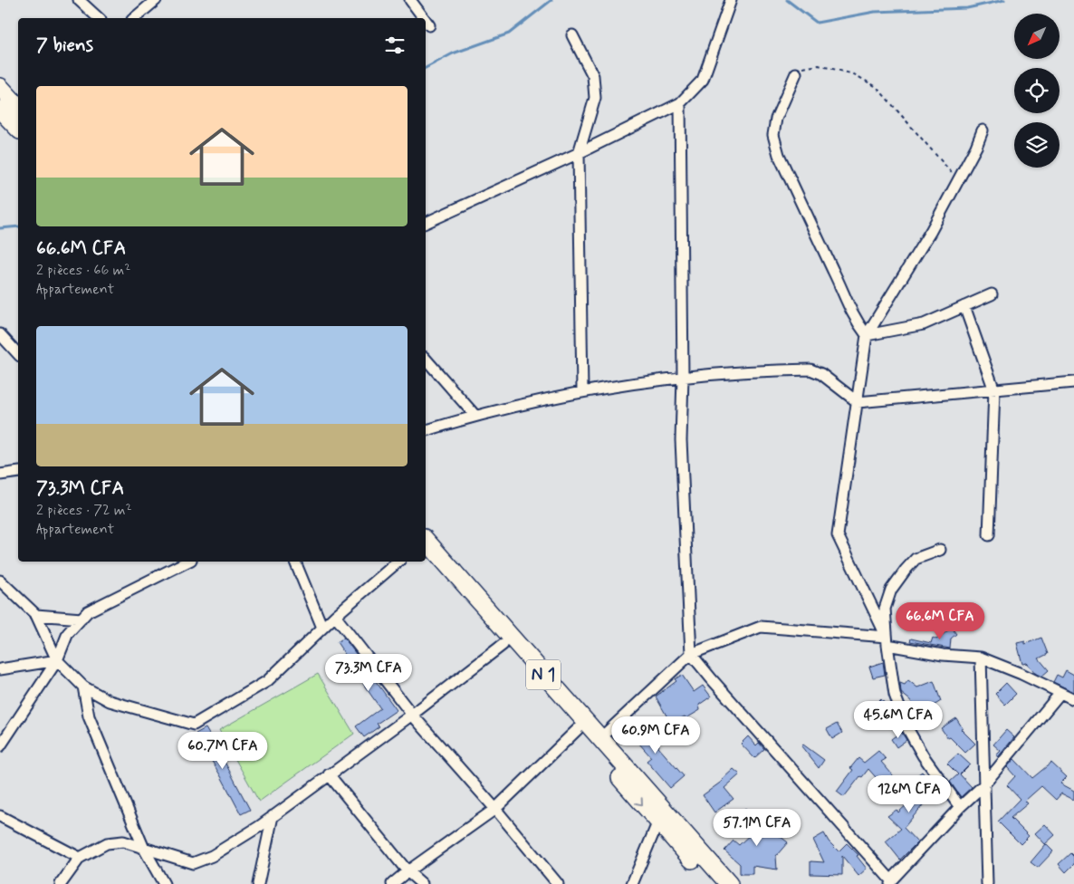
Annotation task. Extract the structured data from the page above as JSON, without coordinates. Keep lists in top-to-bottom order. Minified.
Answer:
{"streets":{"highway":["N 1"]},"north":"bottom left","page":{"heading":"7 biens","list":[{"name":"66.6M CFA","note":"2 pièces · 66 m² · Appartement"},{"name":"73.3M CFA","note":"2 pièces · 72 m² · Appartement"}],"price":["66.6M CFA","73.3M CFA","45.6M CFA","60.9M CFA","60.7M CFA","126M CFA","57.1M CFA"]}}
